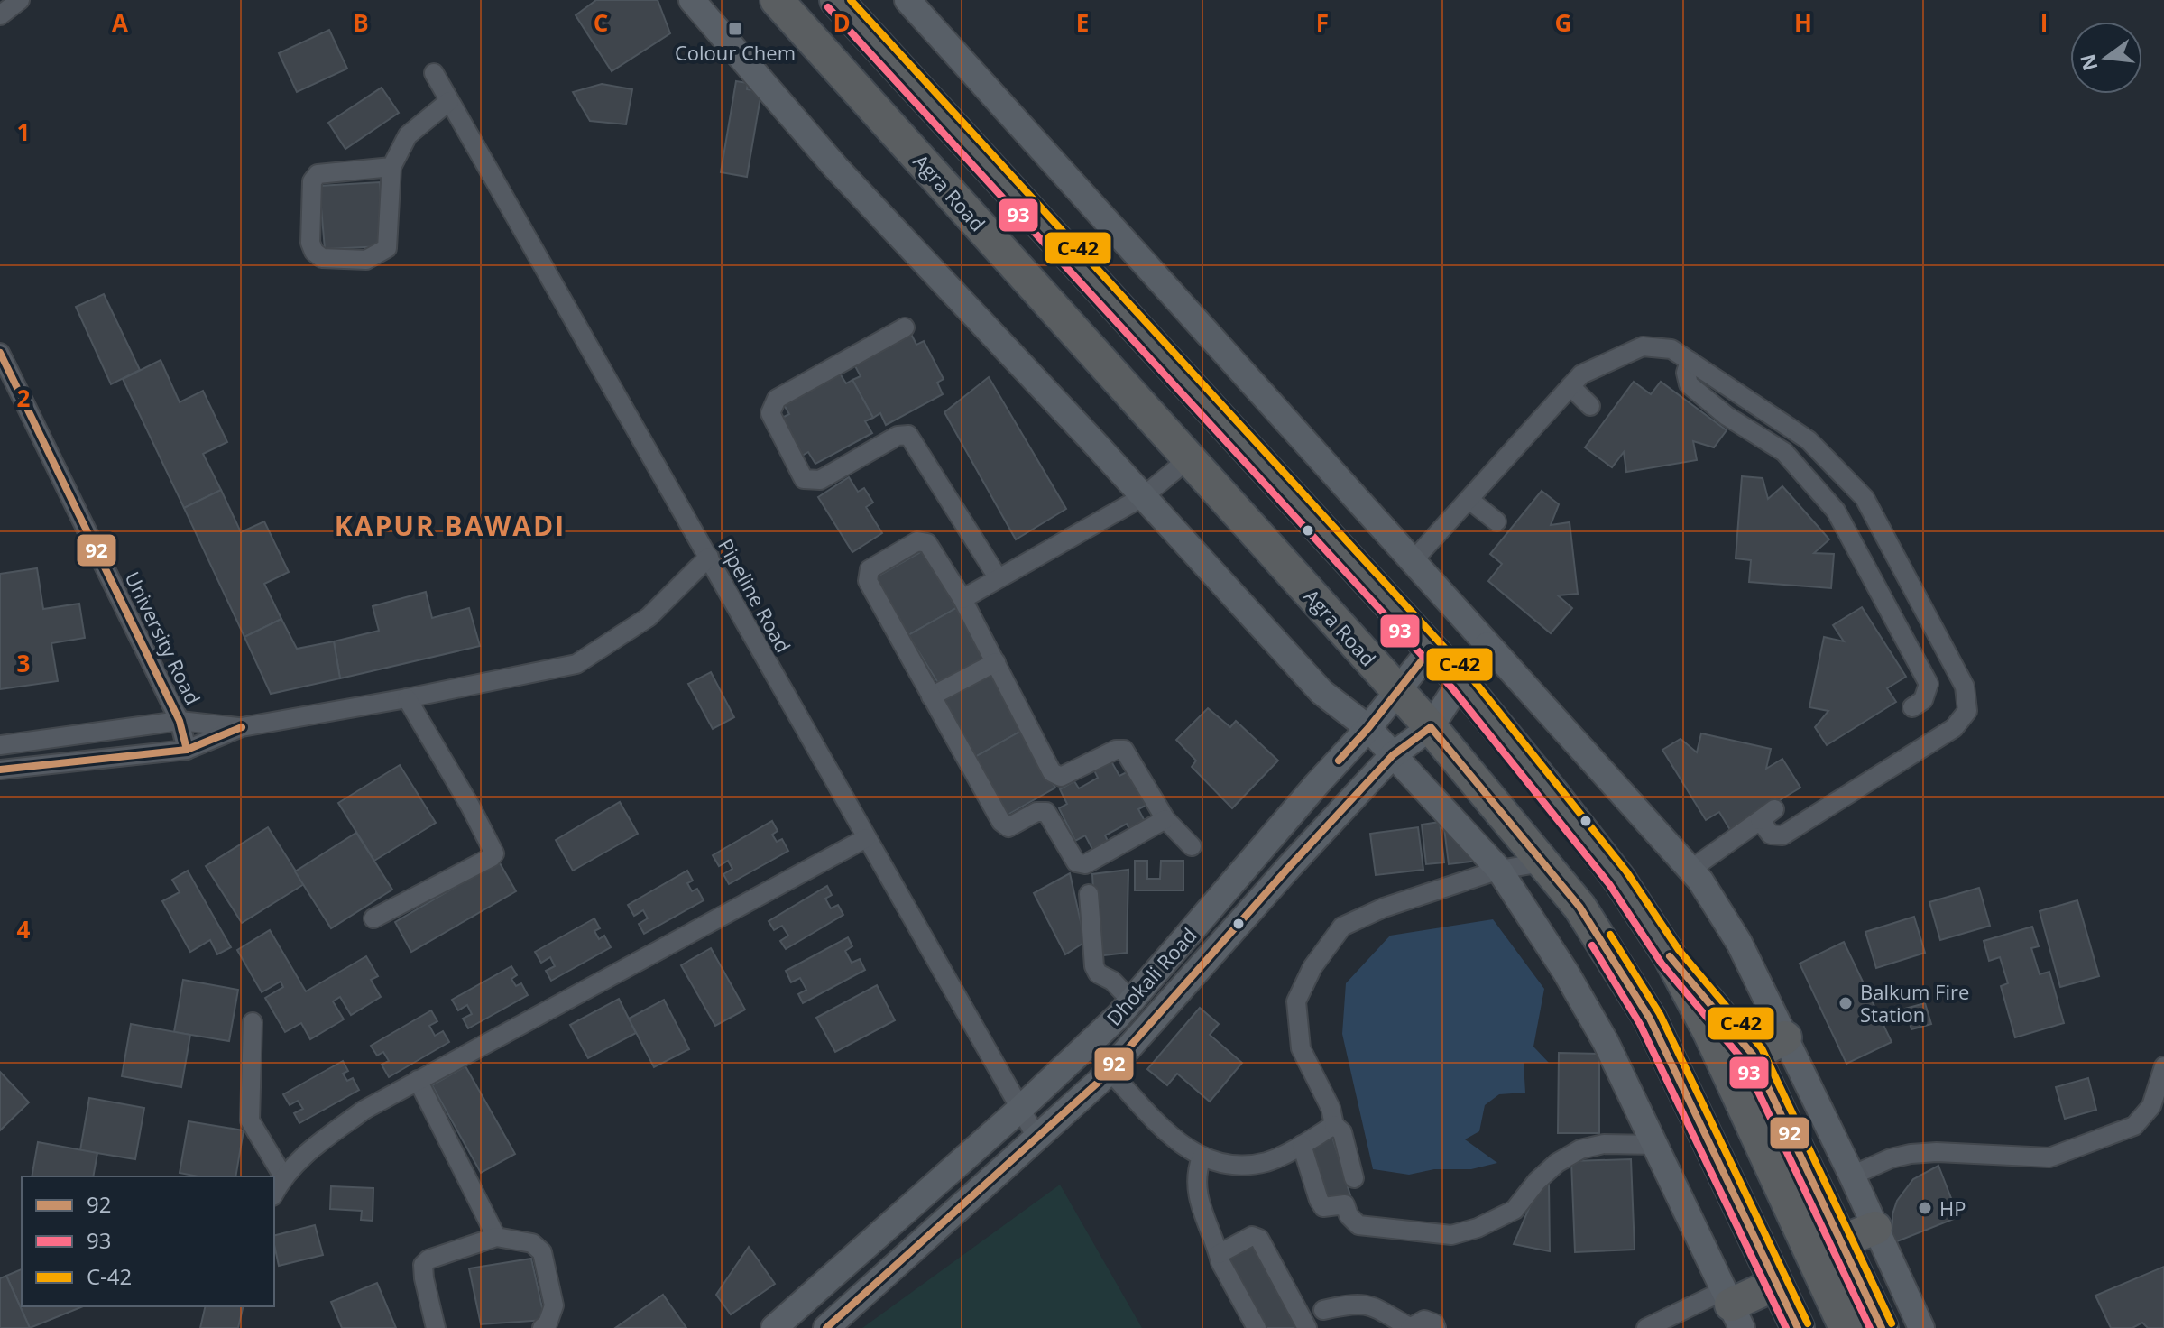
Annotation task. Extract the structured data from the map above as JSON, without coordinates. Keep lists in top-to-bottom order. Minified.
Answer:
{"streets":{"highway":["Agra Road"],"street":["Pipeline Road","University Road","Dhokali Road"]},"crossings":[["Agra Road","Dhokali Road"],["Pipeline Road","Dhokali Road"]],"districts":["KAPUR BAWADI"],"places":{"transit":["Colour Chem"],"other":["Balkum Fire Station","HP"]},"lines":["transit line C-42","transit line 93","transit line 92"],"legend":["92","93","C-42"],"north":"left","grid":{"columns":["A","B","C","D","E","F","G","H","I"],"rows":["1","2","3","4"]}}
